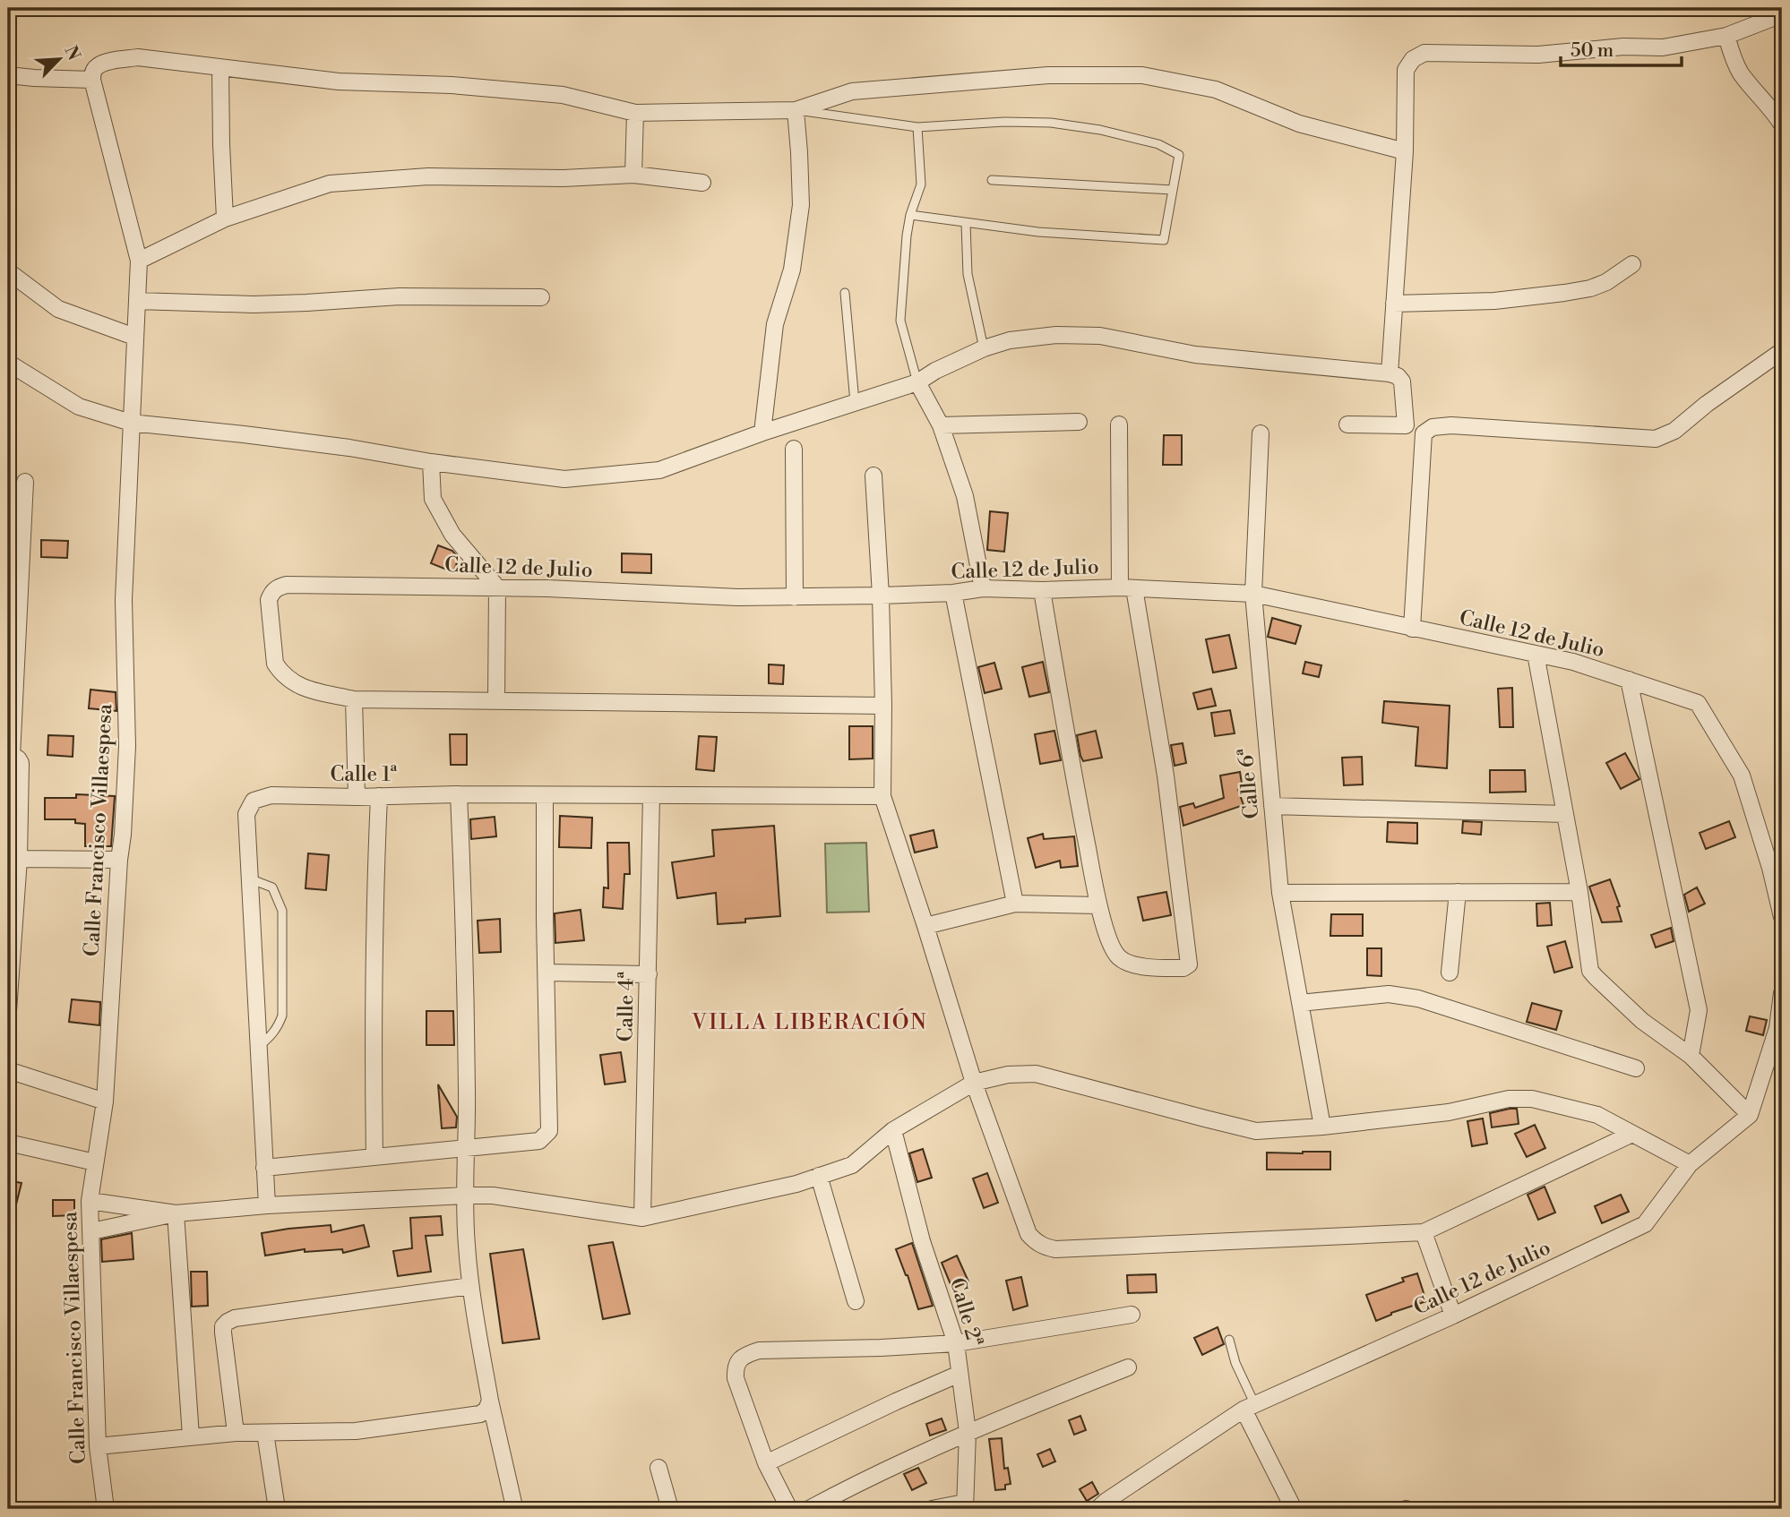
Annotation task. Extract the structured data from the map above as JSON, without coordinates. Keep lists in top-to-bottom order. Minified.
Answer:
{"streets":{"street":["Calle 12 de Julio","Calle 1ª","Calle 6ª","Calle Francisco Villaespesa","Calle 4ª","Calle 2ª"]},"crossings":[["Calle 12 de Julio","Calle 6ª"],["Calle 1ª","Calle 4ª"]],"districts":["VILLA LIBERACIÓN"],"scale_bar":"50 m","north":"top right"}
